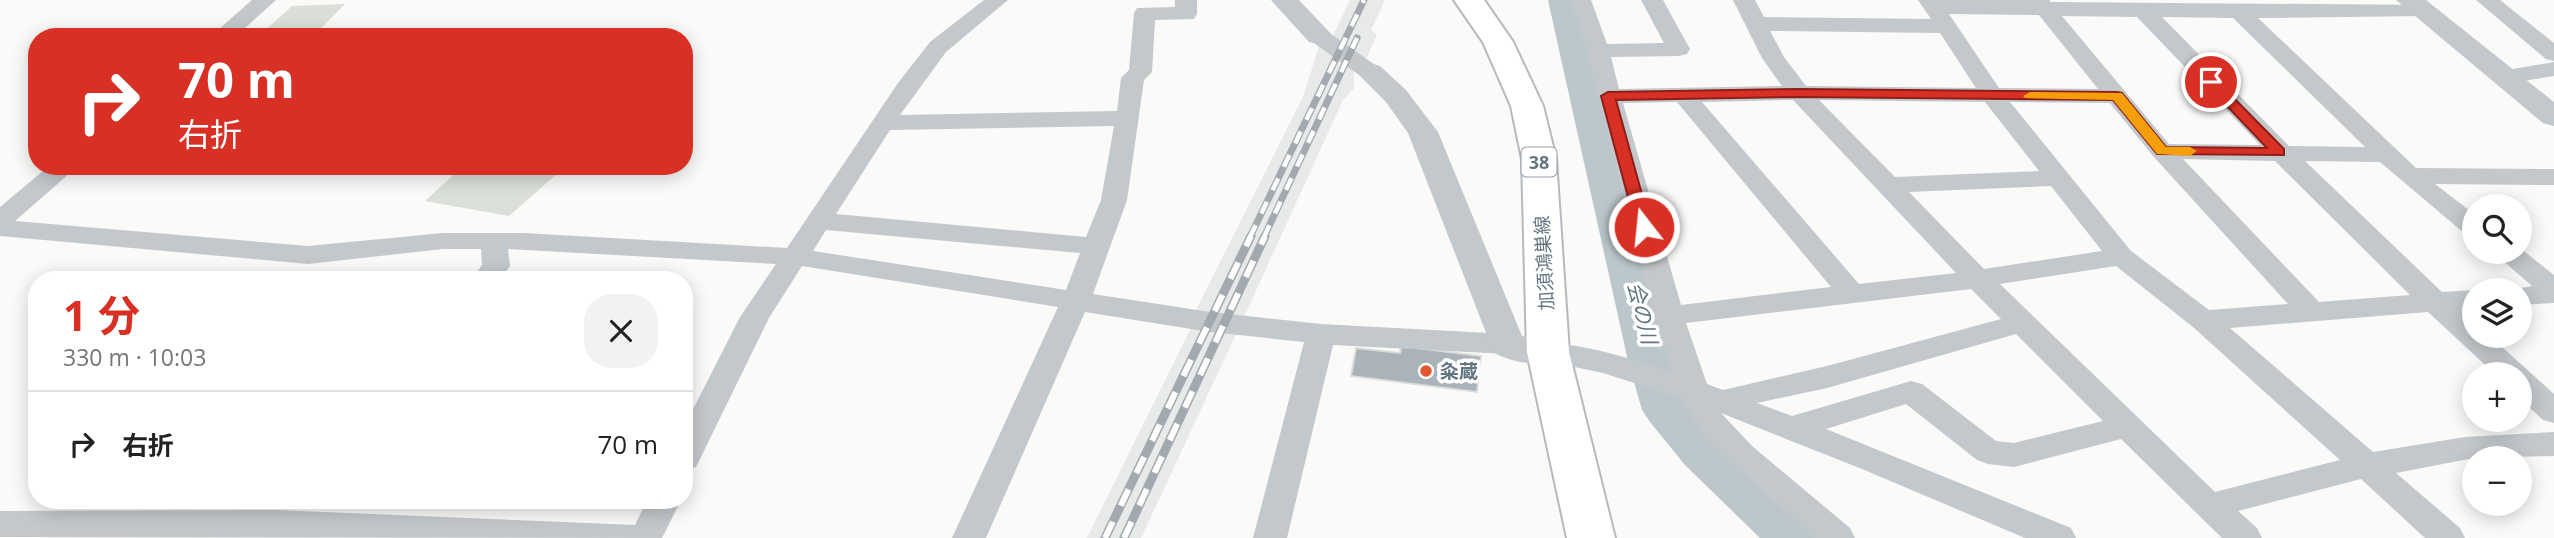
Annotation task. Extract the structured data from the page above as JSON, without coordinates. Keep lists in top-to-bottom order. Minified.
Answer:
{"streets":{"main road":["38","加須鴻巣線"]},"water":["会の川"],"places":["粂蔵"],"page":{"turn":["70 m","右折"],"map_buttons":["+","−"],"heading":["1 分","330 m · 10:03"],"list":[{"name":"右折","value":"70 m"}]}}
